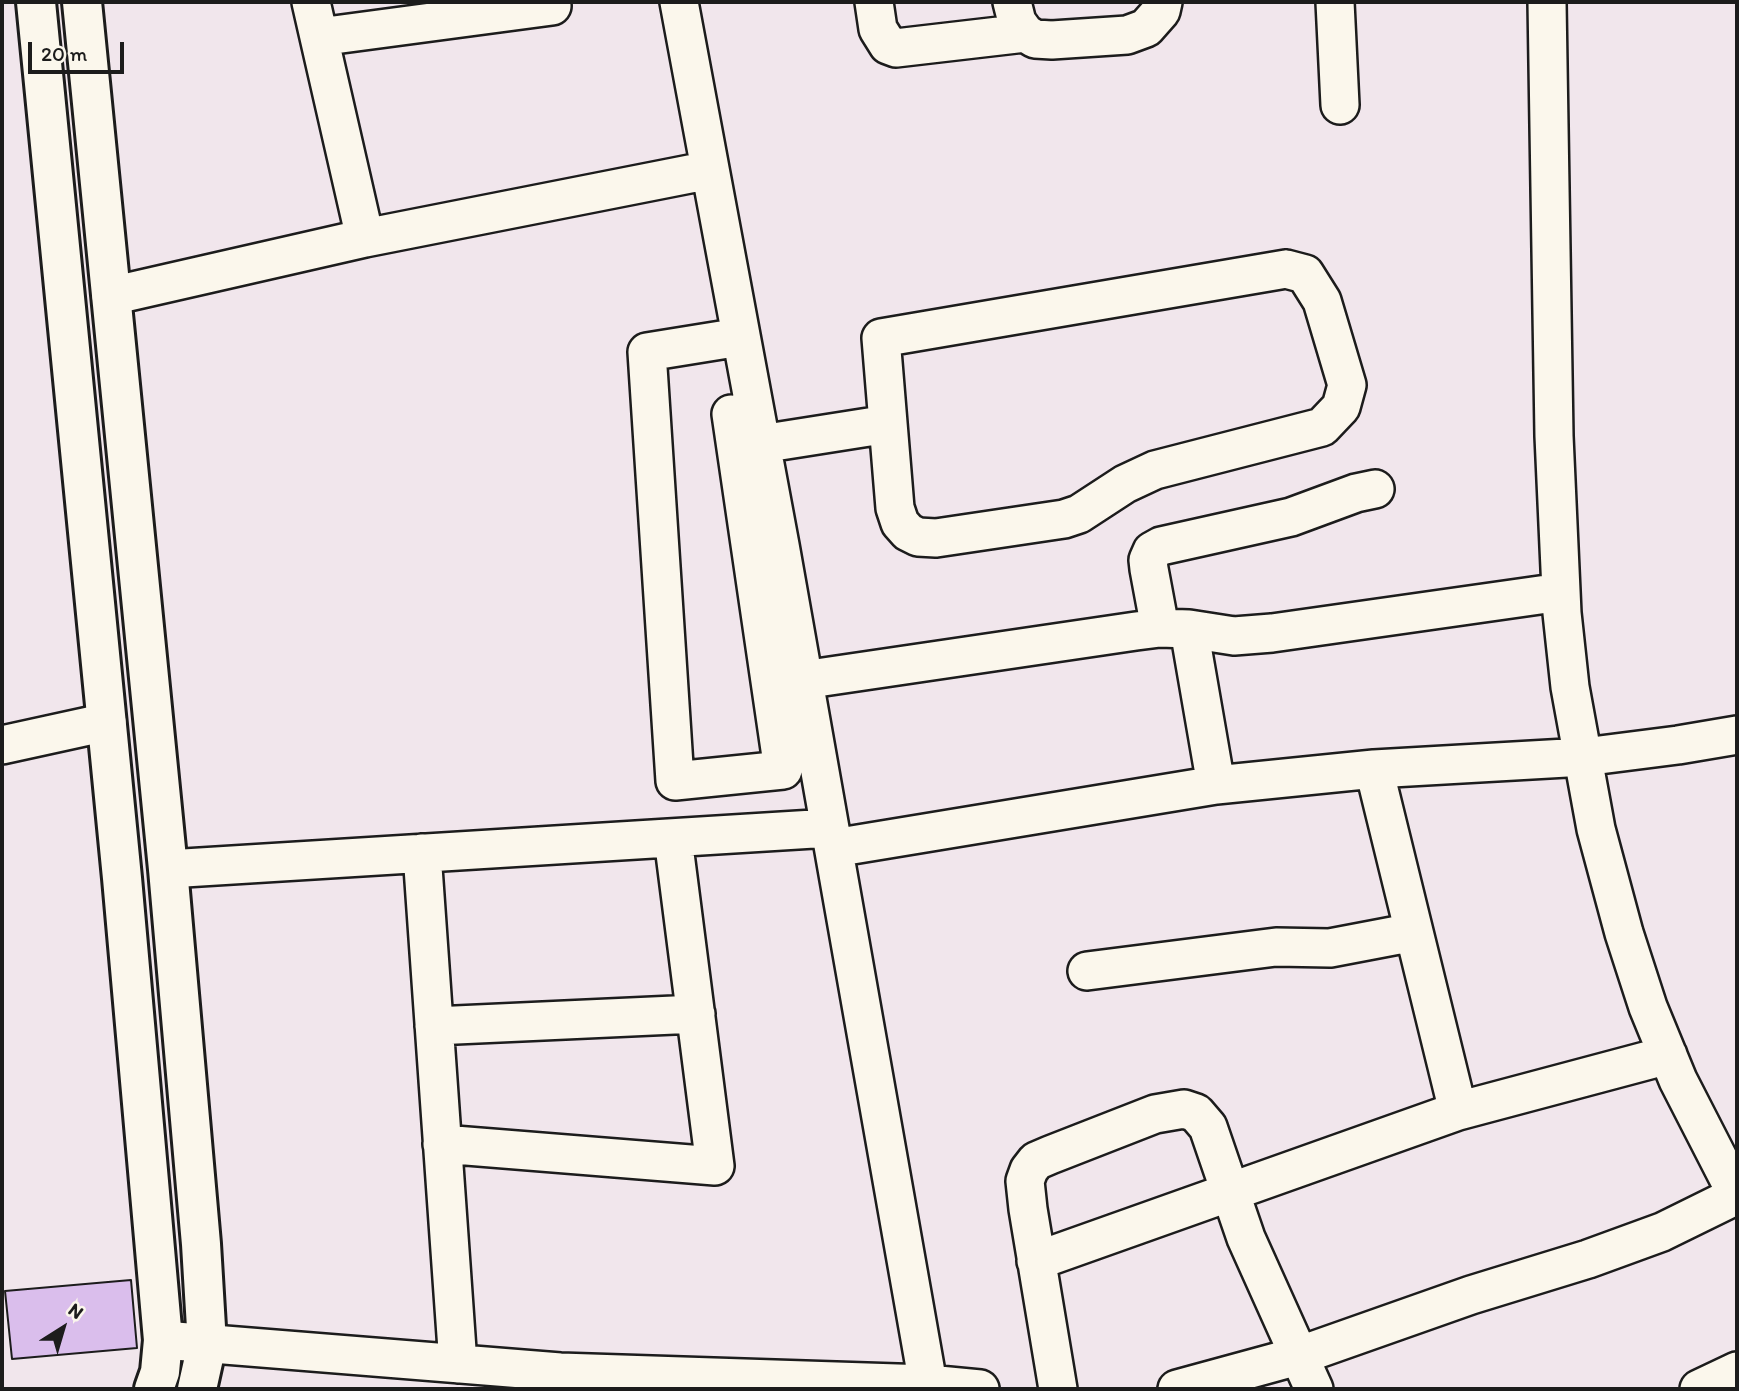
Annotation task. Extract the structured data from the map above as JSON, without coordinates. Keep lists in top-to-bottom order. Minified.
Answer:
{"scale_bar":"20 m","north":"top right"}
